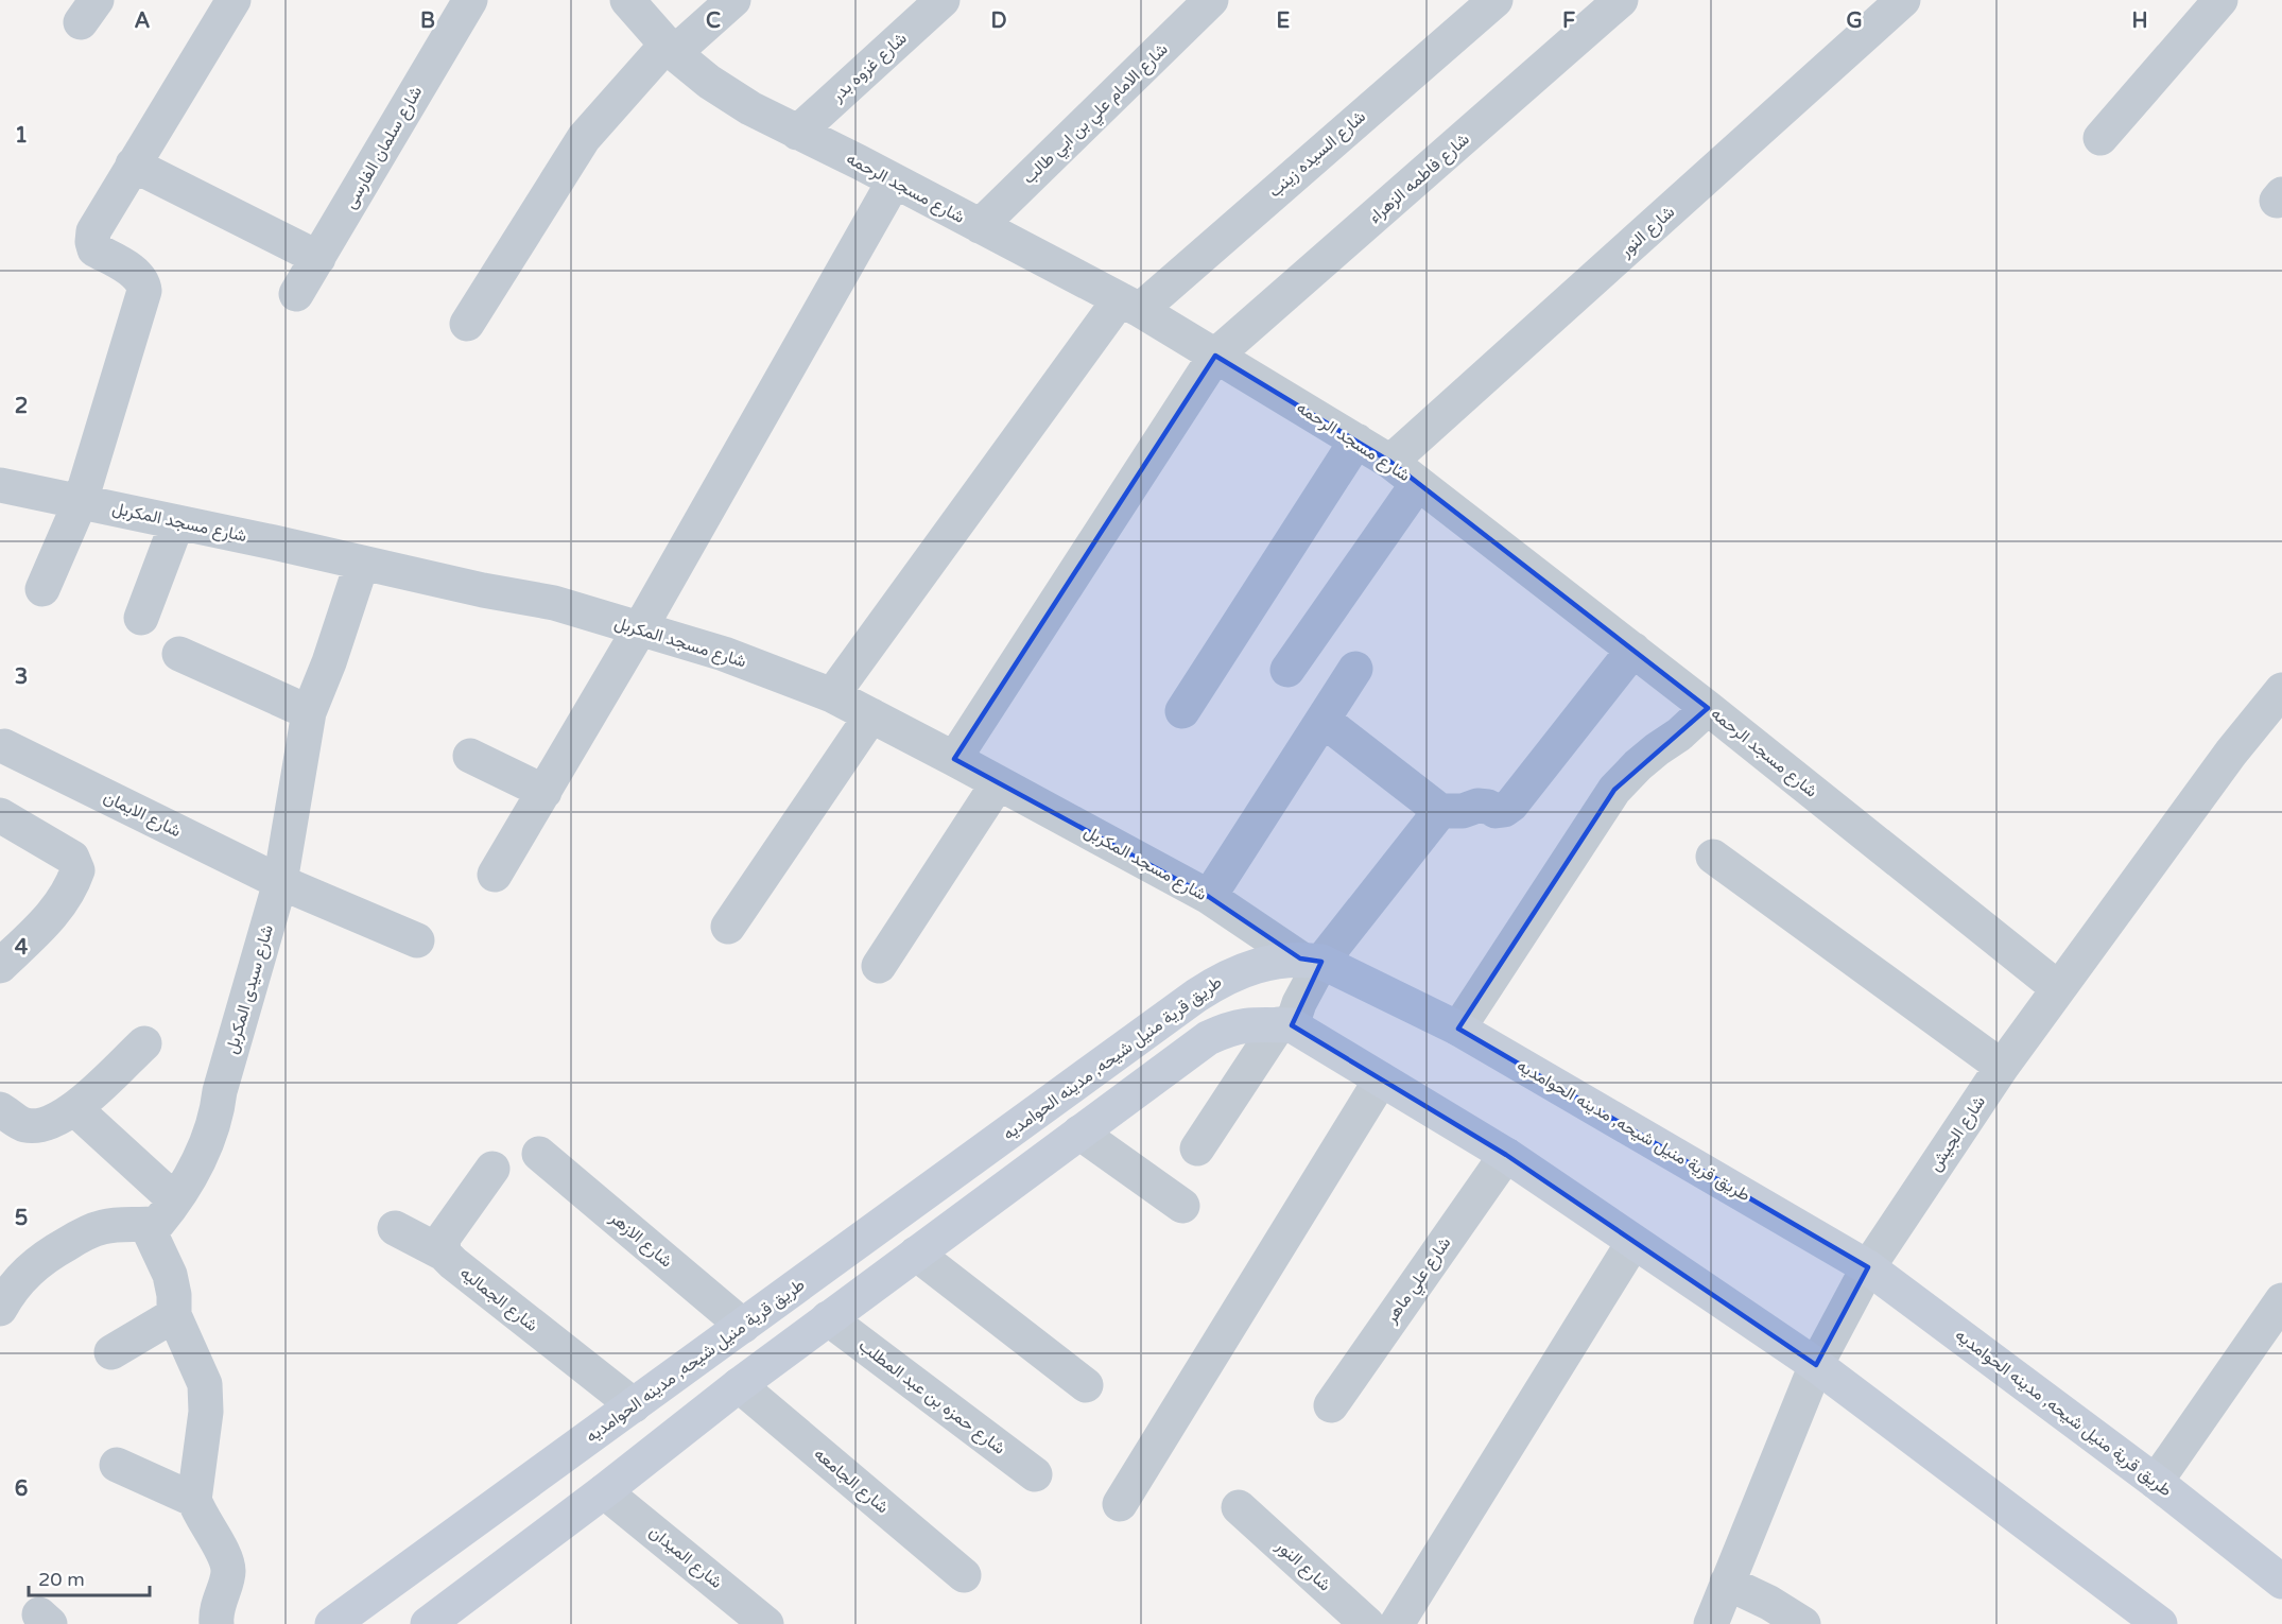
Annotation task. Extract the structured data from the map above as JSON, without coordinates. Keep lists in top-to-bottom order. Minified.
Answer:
{"streets":{"main road":["طريق قرية منيل شيحه, مدينه الحوامديه"],"street":["شارع غزوه بدر","شارع الامام علي بن ابي طالب","شارع سلمان الفارسى","شارع السيده زينب","شارع فاطمه الزهراء","شارع مسجد الرحمه","شارع النور","شارع مسجد المكربل","شارع الايمان","شارع سيدى المكربل","شارع الجيش","شارع الازهر","شارع علي ماهر","شارع الجماليه","شارع حمزه بن عبد المطلب","شارع الجامعه","شارع الميدان"]},"crossings":[["شارع غزوه بدر","شارع مسجد الرحمه"],["شارع الامام علي بن ابي طالب","شارع مسجد الرحمه"],["شارع السيده زينب","شارع مسجد الرحمه"],["شارع السيده زينب","شارع مسجد المكربل"],["شارع فاطمه الزهراء","شارع مسجد الرحمه"],["شارع فاطمه الزهراء","شارع مسجد المكربل"],["شارع مسجد الرحمه","شارع النور"],["شارع مسجد الرحمه","شارع الجيش"],["شارع مسجد المكربل","شارع سيدى المكربل"],["شارع مسجد المكربل","طريق قرية منيل شيحه, مدينه الحوامديه"],["شارع الايمان","شارع سيدى المكربل"],["طريق قرية منيل شيحه, مدينه الحوامديه","شارع الجيش"],["طريق قرية منيل شيحه, مدينه الحوامديه","شارع الازهر"],["طريق قرية منيل شيحه, مدينه الحوامديه","شارع الجماليه"],["طريق قرية منيل شيحه, مدينه الحوامديه","شارع حمزه بن عبد المطلب"],["طريق قرية منيل شيحه, مدينه الحوامديه","شارع الجامعه"],["طريق قرية منيل شيحه, مدينه الحوامديه","شارع الميدان"]],"scale_bar":"20 m","grid":{"columns":["A","B","C","D","E","F","G","H"],"rows":["1","2","3","4","5","6"]}}
